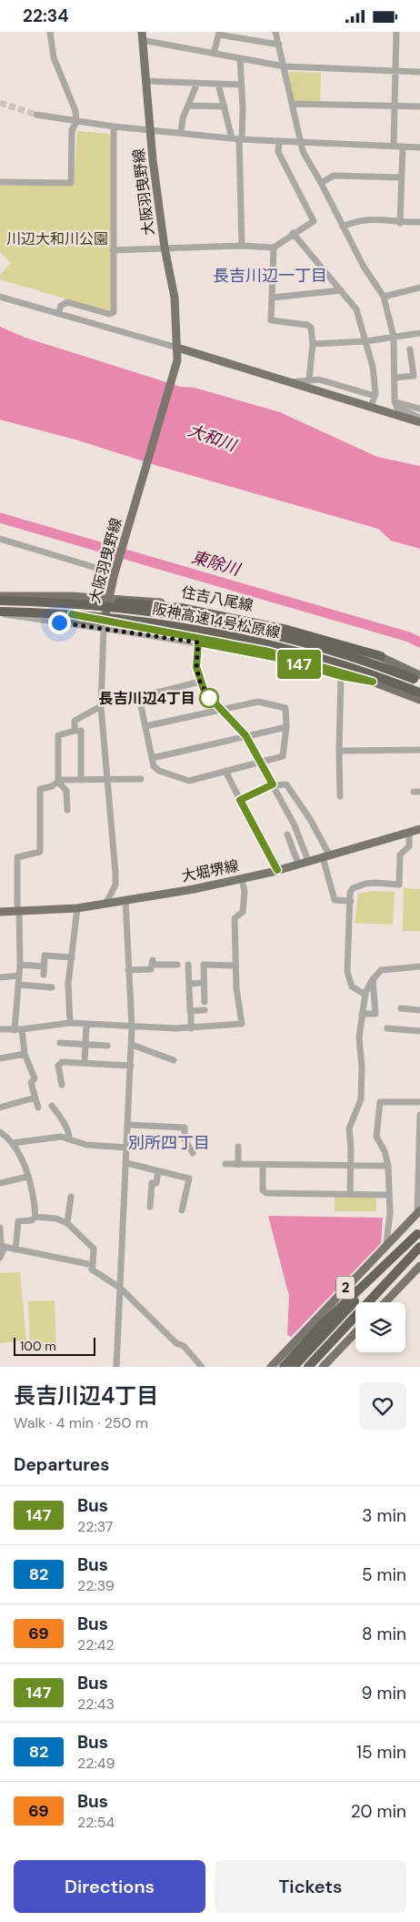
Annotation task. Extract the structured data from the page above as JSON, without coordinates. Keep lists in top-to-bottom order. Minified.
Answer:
{"streets":{"highway":["阪神高速14号松原線"],"main road":["大阪羽曳野線","住吉八尾線","大堀堺線","2"]},"crossings":[["大阪羽曳野線","住吉八尾線"]],"districts":["長吉川辺一丁目","別所四丁目"],"water":["大和川","東除川"],"parks":["川辺大和川公園"],"places":["長吉川辺4丁目"],"lines":["bus line 147"],"scale_bar":"100 m","page":{"status":"22:34","on_map":"147","scale":"100 m","heading":[["長吉川辺4丁目","Walk · 4 min · 250 m"],"Departures"],"list":[{"mark":"147","name":"Bus","note":"22:37","value":"3 min"},{"mark":"82","name":"Bus","note":"22:39","value":"5 min"},{"mark":"69","name":"Bus","note":"22:42","value":"8 min"},{"mark":"147","name":"Bus","note":"22:43","value":"9 min"},{"mark":"82","name":"Bus","note":"22:49","value":"15 min"},{"mark":"69","name":"Bus","note":"22:54","value":"20 min"}],"buttons":["Directions","Tickets"]}}
